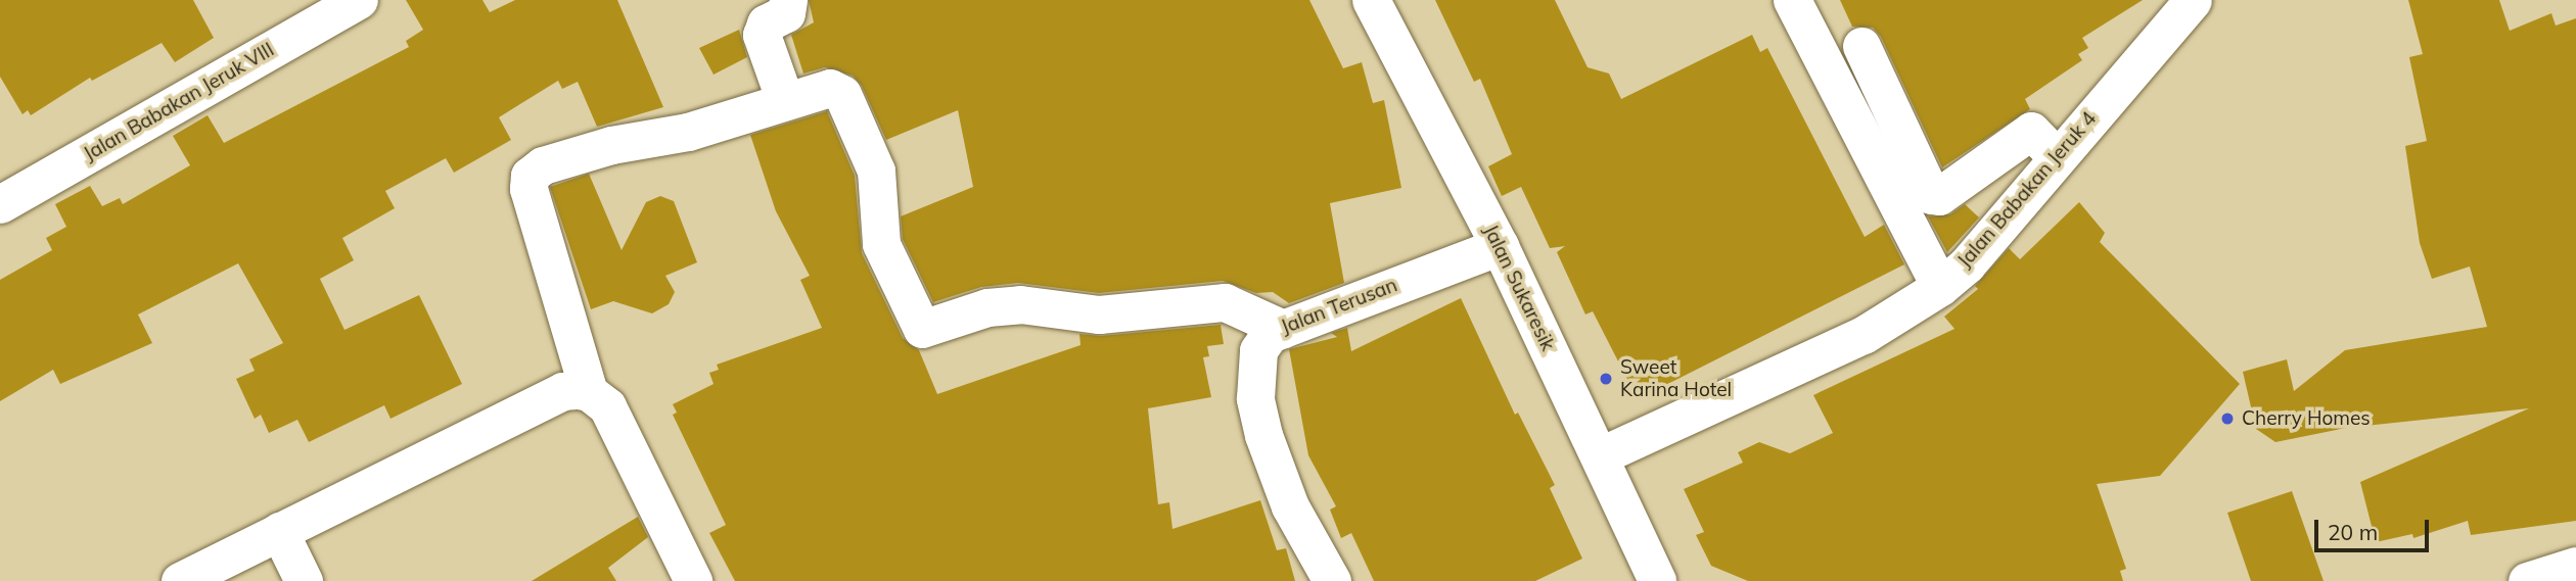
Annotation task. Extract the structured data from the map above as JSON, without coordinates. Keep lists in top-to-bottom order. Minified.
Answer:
{"streets":{"street":["Jalan Babakan Jeruk VIII","Jalan Babakan Jeruk 4","Jalan Sukaresik","Jalan Terusan"]},"crossings":[["Jalan Babakan Jeruk 4","Jalan Sukaresik"],["Jalan Sukaresik","Jalan Terusan"]],"places":["Sweet Karina Hotel","Cherry Homes"],"scale_bar":"20 m"}
